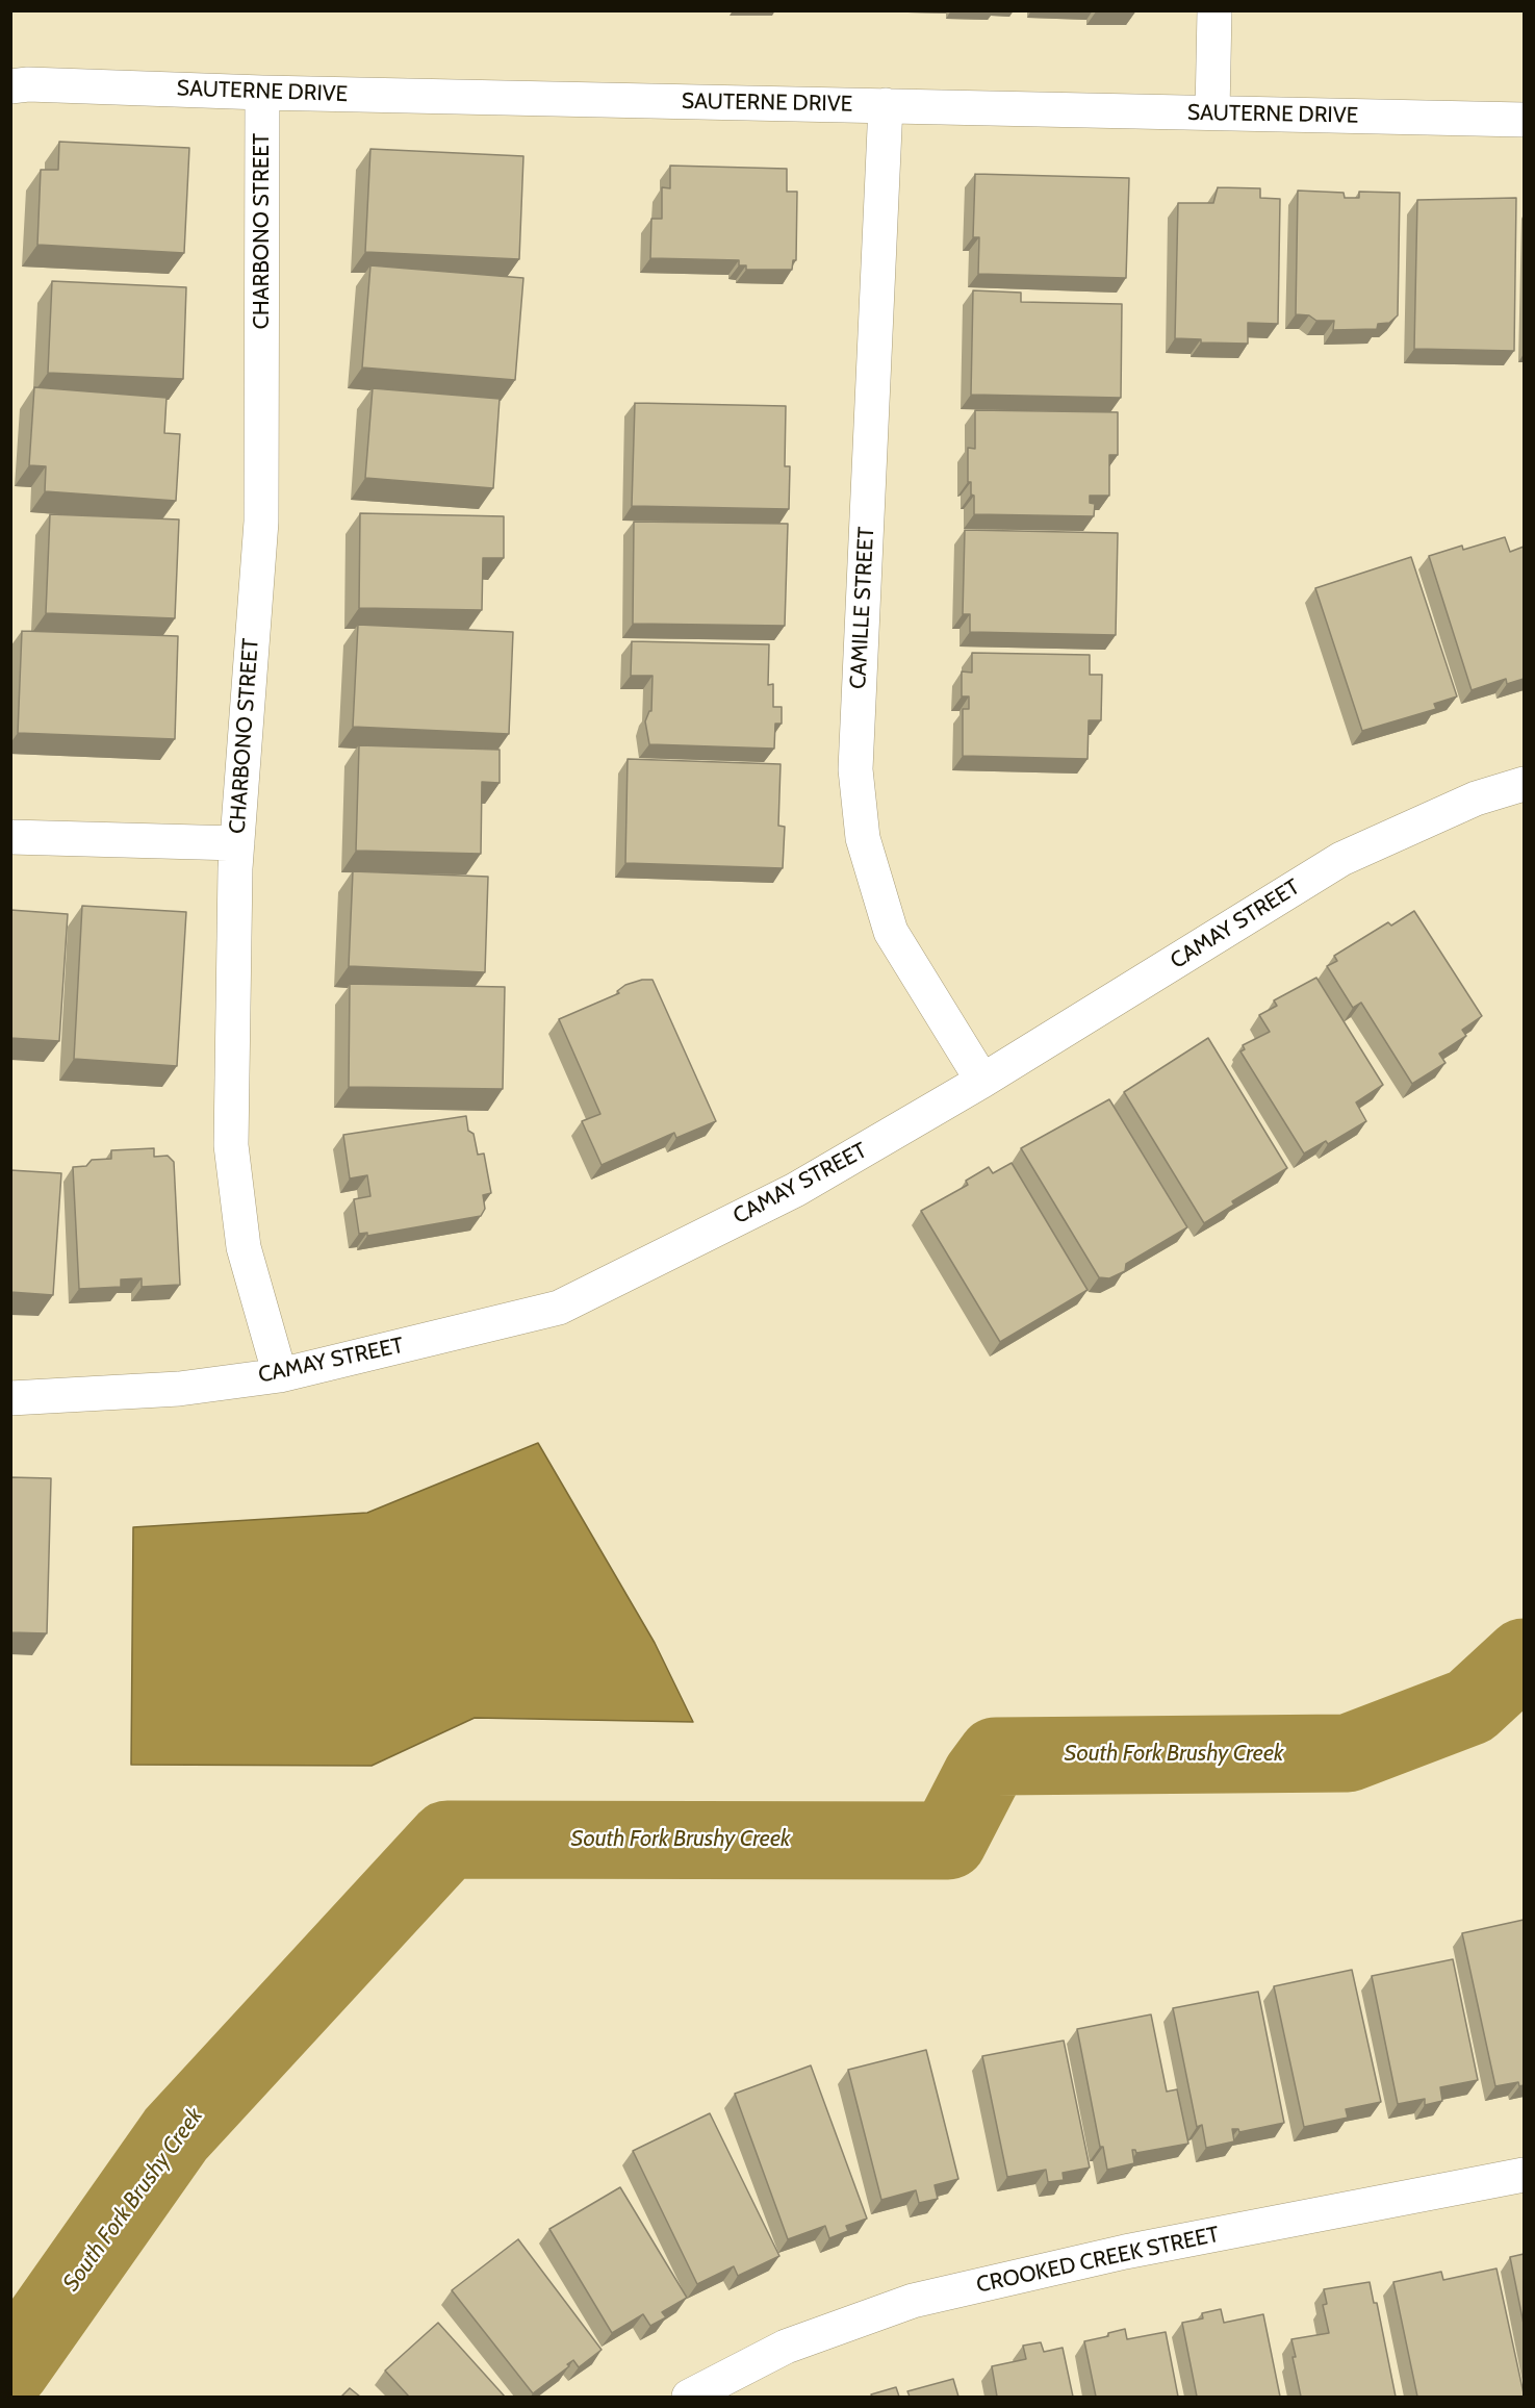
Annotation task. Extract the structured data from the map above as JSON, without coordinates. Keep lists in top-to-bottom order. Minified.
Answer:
{"streets":{"street":["SAUTERNE DRIVE","CHARBONO STREET","CAMILLE STREET","CAMAY STREET","CROOKED CREEK STREET"]},"crossings":[["SAUTERNE DRIVE","CHARBONO STREET"],["SAUTERNE DRIVE","CAMILLE STREET"],["CHARBONO STREET","CAMAY STREET"],["CAMILLE STREET","CAMAY STREET"]],"water":["South Fork Brushy Creek"]}
